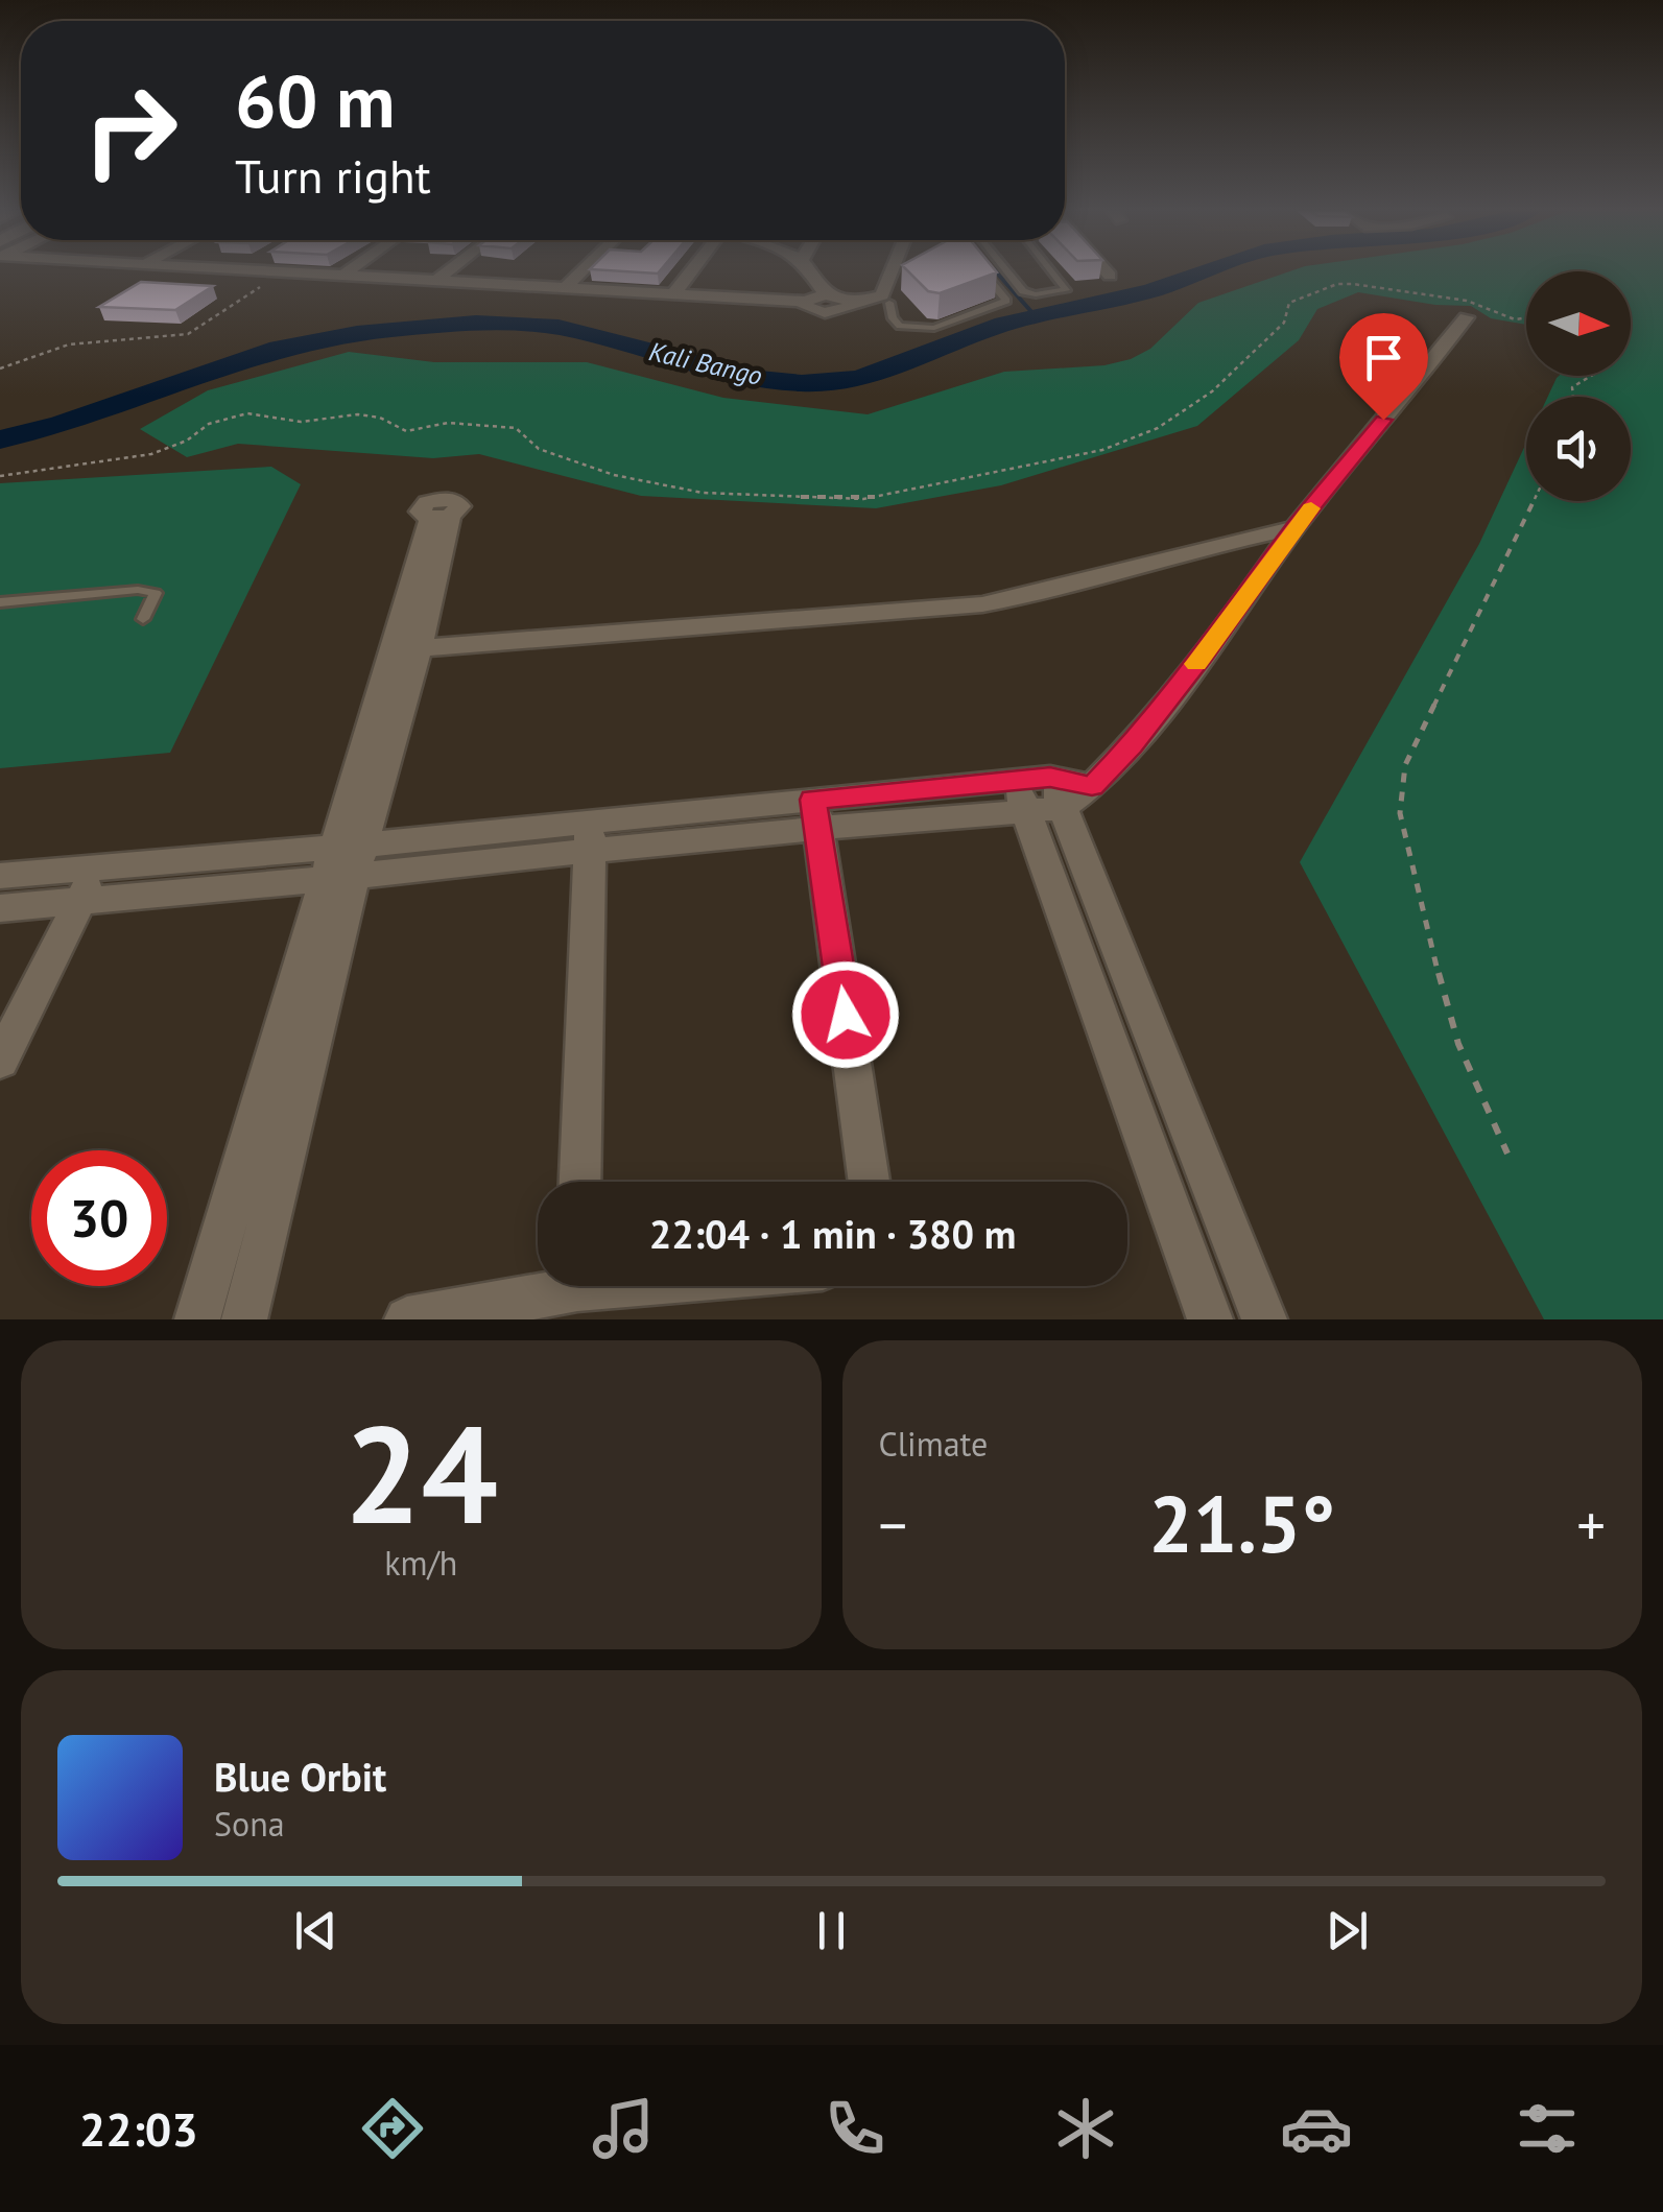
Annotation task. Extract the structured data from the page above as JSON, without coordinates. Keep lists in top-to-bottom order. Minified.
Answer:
{"water":["Kali Bango"],"north":"right","page":{"turn":["60 m","Turn right"],"limit":"30","trip":"22:04 · 1 min · 380 m","tile":[["24","km/h"],"Climate"],"heat":["−","21.5°","+"],"song":["Blue Orbit","Sona"],"tabs":"22:03"}}
